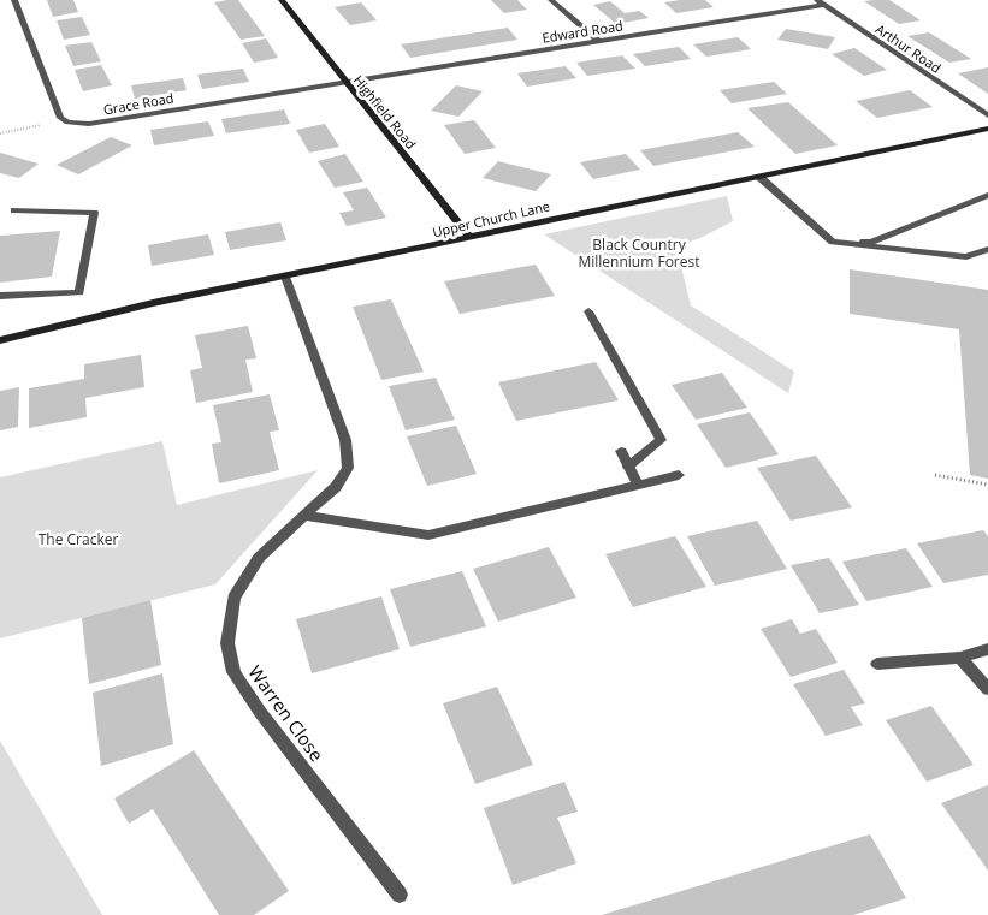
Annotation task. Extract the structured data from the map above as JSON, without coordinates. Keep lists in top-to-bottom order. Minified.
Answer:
{"streets":{"main road":["Highfield Road","Upper Church Lane"],"street":["Edward Road","Arthur Road","Grace Road","Warren Close"]},"crossings":[["Edward Road","Arthur Road"],["Edward Road","Grace Road"],["Edward Road","Highfield Road"],["Grace Road","Highfield Road"],["Highfield Road","Upper Church Lane"],["Upper Church Lane","Warren Close"]],"parks":["Black Country Millennium Forest","The Cracker"]}
